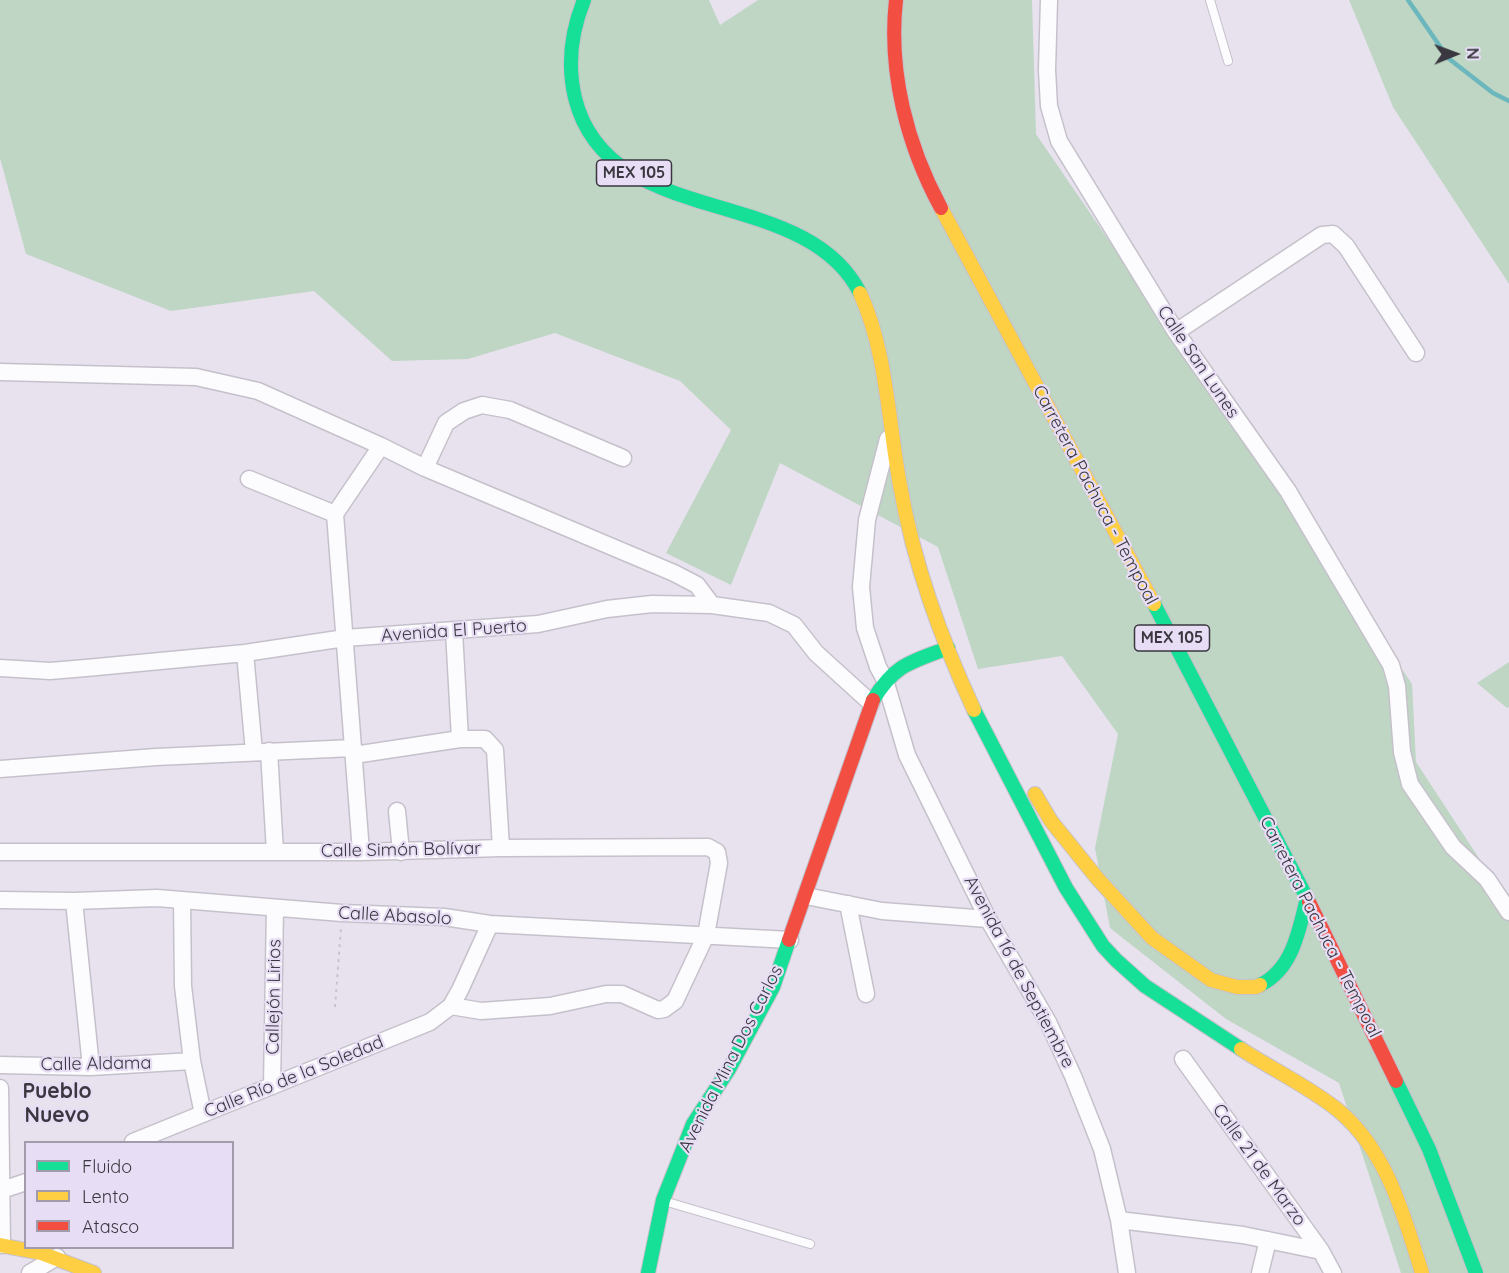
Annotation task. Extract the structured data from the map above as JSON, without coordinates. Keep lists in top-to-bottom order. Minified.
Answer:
{"streets":{"main road":["MEX 105","Carretera Pachuca - Tempoal","Avenida Mina Dos Carlos"],"street":["Calle San Lunes","Avenida El Puerto","Calle Simón Bolívar","Calle Abasolo","Avenida 16 de Septiembre","Callejón Lirios","Calle Aldama","Calle Río de la Soledad","Calle 21 de Marzo"]},"crossings":[["MEX 105","Avenida Mina Dos Carlos"],["Avenida El Puerto","Avenida Mina Dos Carlos"],["Calle Simón Bolívar","Calle Abasolo"],["Calle Abasolo","Callejón Lirios"],["Calle Abasolo","Avenida Mina Dos Carlos"],["Avenida 16 de Septiembre","Avenida Mina Dos Carlos"],["Callejón Lirios","Calle Río de la Soledad"]],"districts":["Pueblo Nuevo"],"legend":["Fluido","Lento","Atasco"],"north":"right"}
